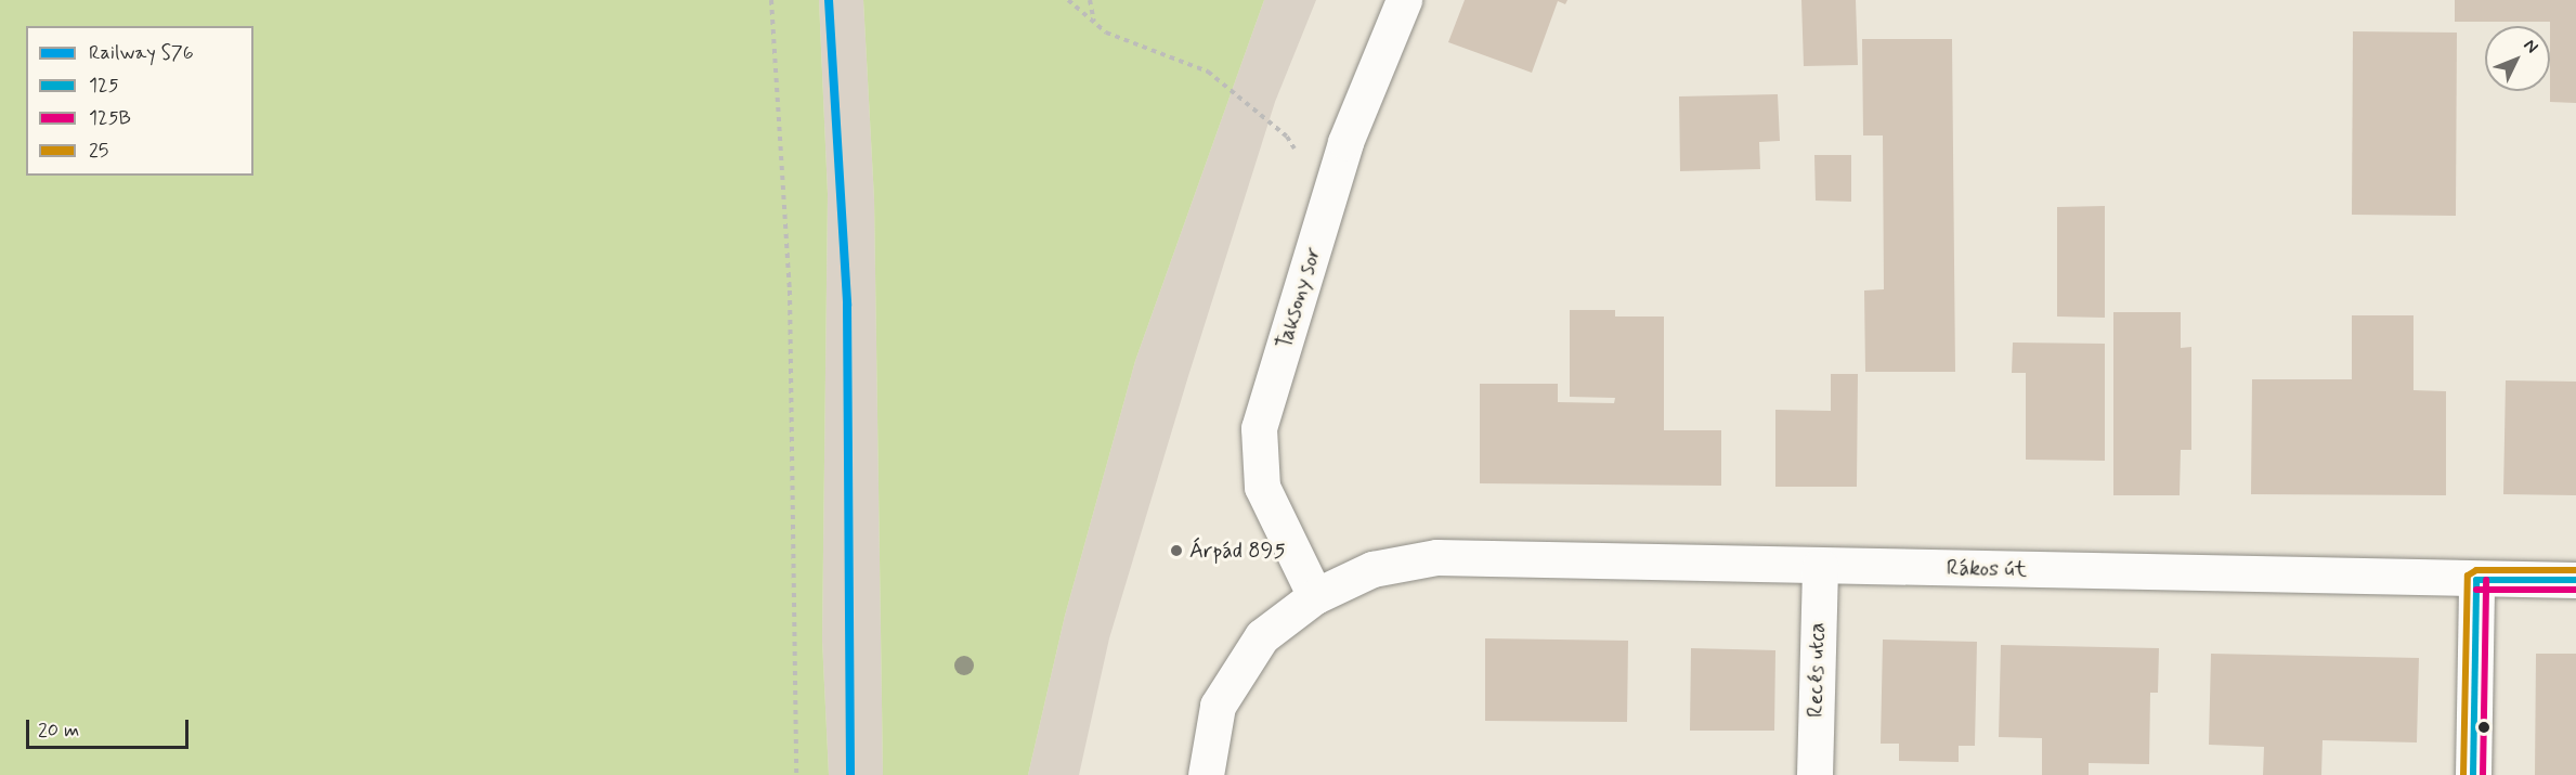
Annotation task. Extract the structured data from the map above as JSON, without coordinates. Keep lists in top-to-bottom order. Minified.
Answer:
{"streets":{"street":["Taksony sor","Rákos út","Recés utca"]},"crossings":[["Taksony sor","Rákos út"],["Rákos út","Recés utca"]],"places":["Árpád 895"],"lines":["rail line S76","transit line 25","transit line 125","transit line 125B"],"legend":["Railway S76","125","125B","25"],"scale_bar":"20 m","north":"top right"}
